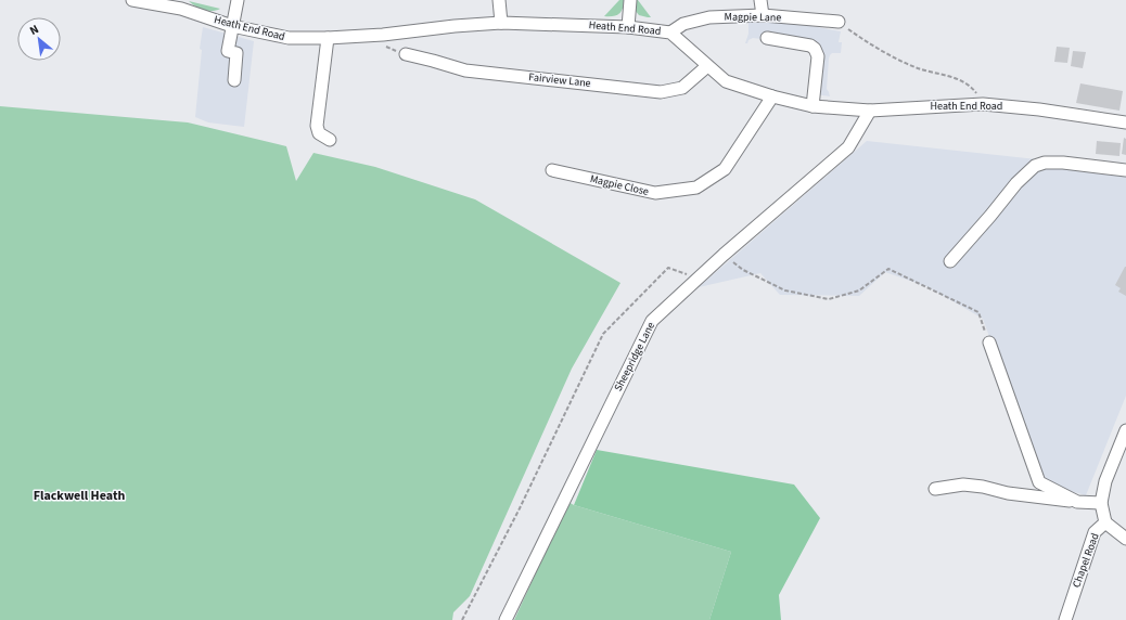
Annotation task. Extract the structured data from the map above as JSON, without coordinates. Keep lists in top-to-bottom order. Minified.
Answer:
{"streets":{"street":["Magpie Lane","Heath End Road","Fairview Lane","Magpie Close","Sheepridge Lane","Chapel Road"]},"crossings":[["Magpie Lane","Heath End Road"],["Heath End Road","Fairview Lane"],["Heath End Road","Magpie Close"],["Heath End Road","Sheepridge Lane"]],"districts":["Flackwell Heath"],"north":"top left"}
